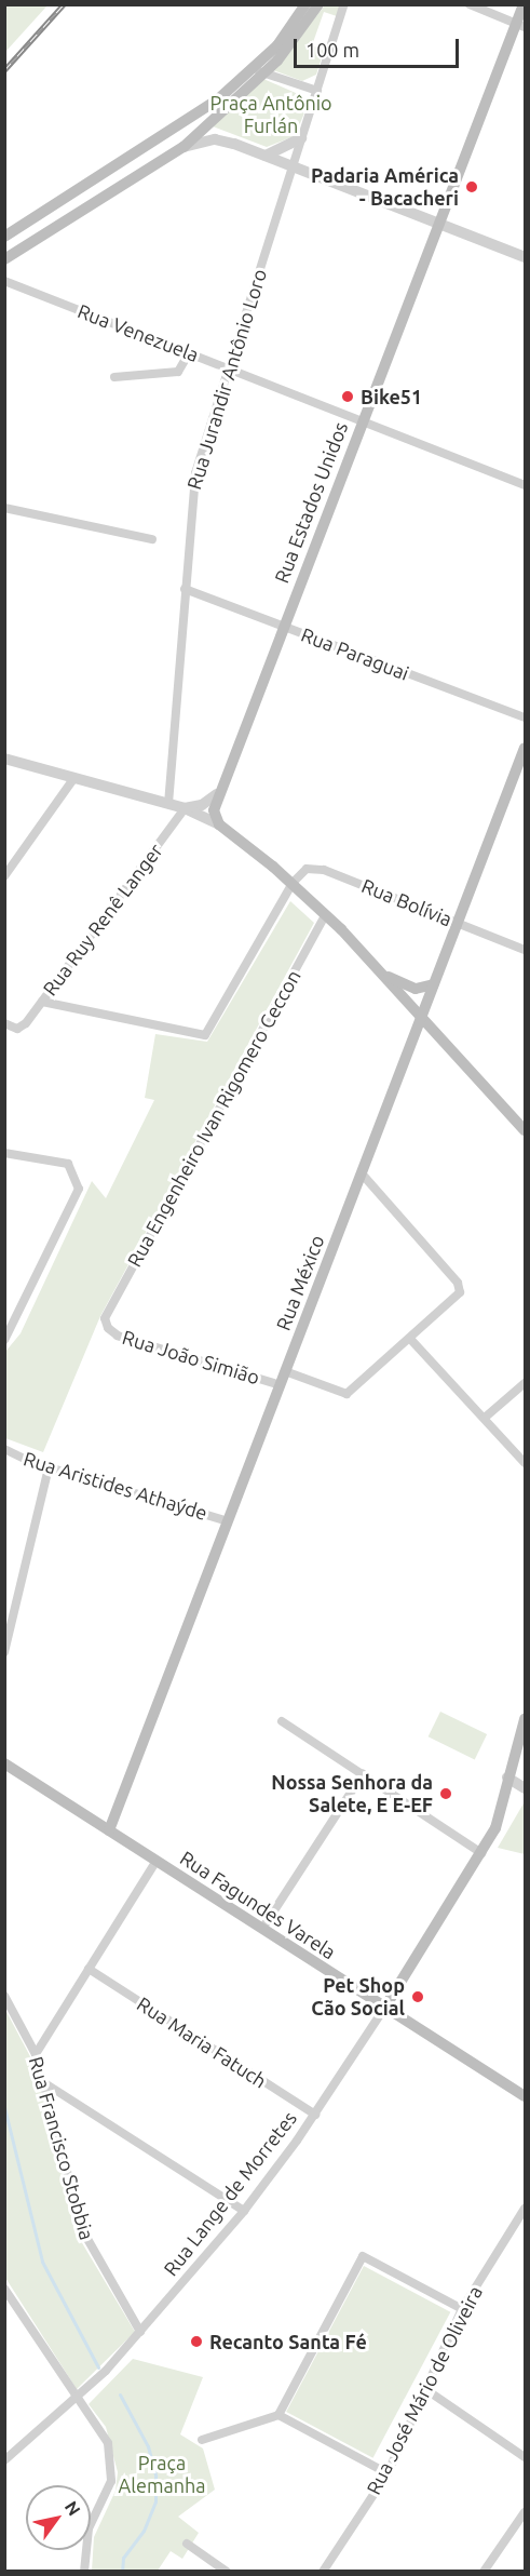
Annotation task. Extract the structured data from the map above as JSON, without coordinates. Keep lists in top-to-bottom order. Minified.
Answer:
{"streets":{"main road":["Rua Estados Unidos","Rua México","Rua Fagundes Varela","Rua Lange de Morretes"],"street":["Rua Venezuela","Rua Jurandir Antônio Loro","Rua Paraguai","Rua Bolívia","Rua Ruy Renê Langer","Rua Engenheiro Ivan Rigomero Ceccon","Rua João Simião","Rua Aristides Athaýde","Rua Maria Fatuch","Rua Francisco Stobbia","Rua José Mário de Oliveira"]},"crossings":[["Rua Venezuela","Rua Jurandir Antônio Loro"],["Rua Venezuela","Rua Estados Unidos"],["Rua Jurandir Antônio Loro","Rua Paraguai"],["Rua Estados Unidos","Rua Paraguai"],["Rua Bolívia","Rua México"],["Rua Engenheiro Ivan Rigomero Ceccon","Rua João Simião"],["Rua México","Rua João Simião"],["Rua México","Rua Aristides Athaýde"],["Rua México","Rua Fagundes Varela"],["Rua Fagundes Varela","Rua Lange de Morretes"],["Rua Maria Fatuch","Rua Lange de Morretes"],["Rua Francisco Stobbia","Rua Lange de Morretes"]],"parks":["Praça Antônio Furlán","Praça Alemanha"],"places":["Padaria América - Bacacheri","Bike51","Nossa Senhora da Salete, E E-EF","Pet Shop Cão Social","Recanto Santa Fé"],"scale_bar":"100 m","north":"top right"}
